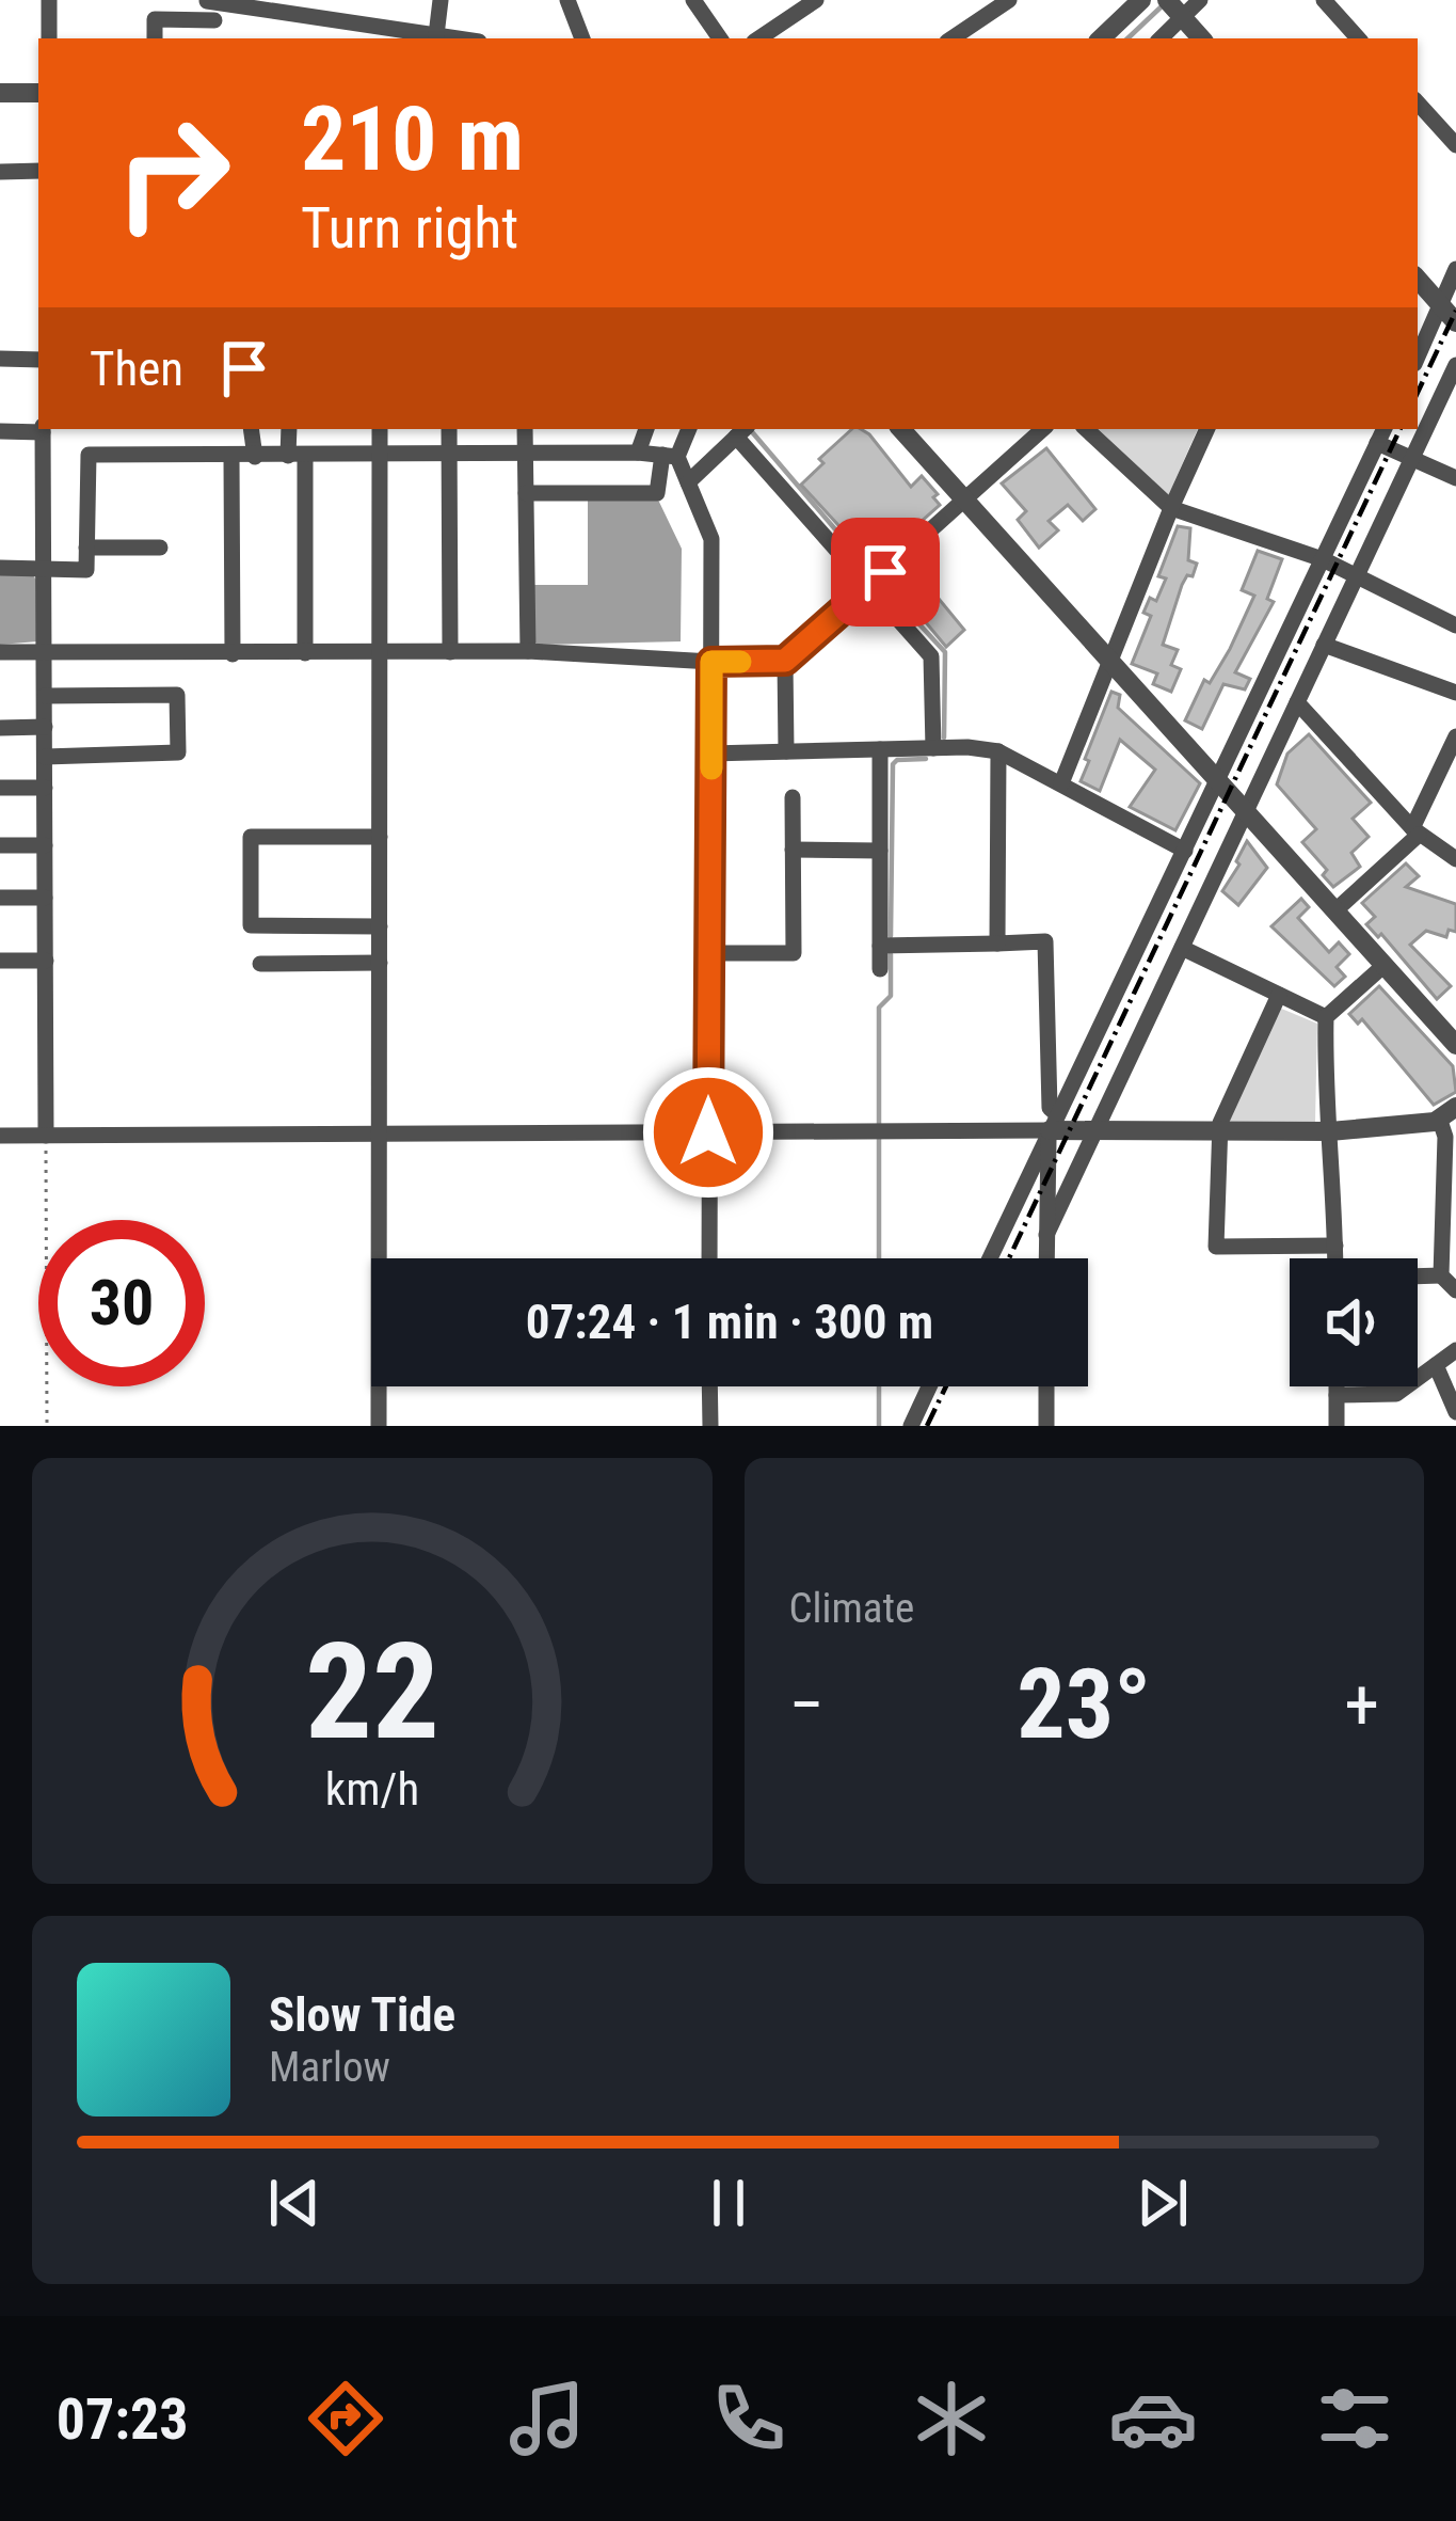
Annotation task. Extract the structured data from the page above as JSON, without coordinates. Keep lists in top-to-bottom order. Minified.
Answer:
{"page":{"turn":["210 m","Turn right"],"then":"Then","limit":"30","trip":"07:24 · 1 min · 300 m","tile":"Climate","heat":["−","23°","+"],"song":["Slow Tide","Marlow"],"tabs":"07:23","gauge":["22","km/h"]}}
